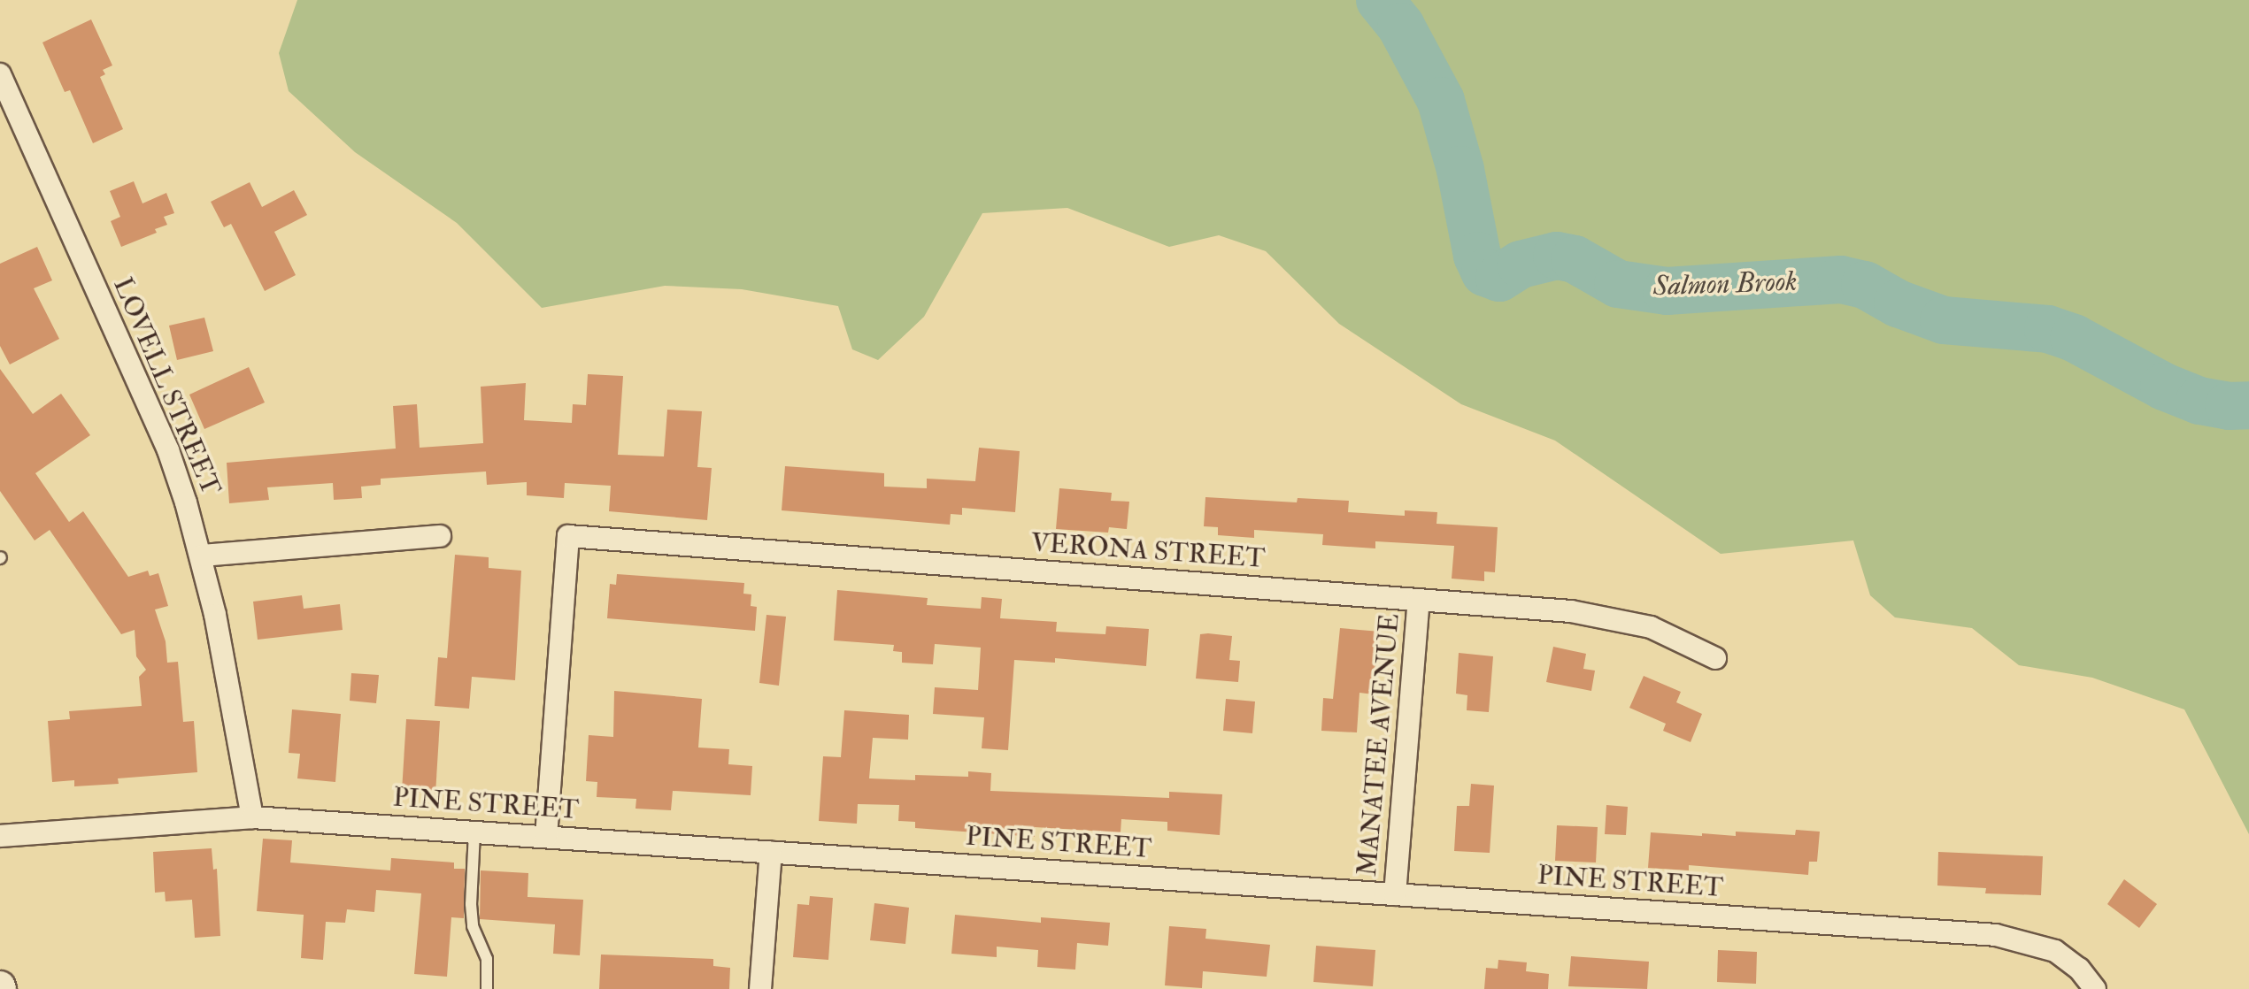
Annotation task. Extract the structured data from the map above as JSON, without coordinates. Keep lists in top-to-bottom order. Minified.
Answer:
{"streets":{"street":["LOVELL STREET","VERONA STREET","MANATEE AVENUE","PINE STREET"]},"crossings":[["LOVELL STREET","PINE STREET"],["VERONA STREET","MANATEE AVENUE"],["VERONA STREET","PINE STREET"],["MANATEE AVENUE","PINE STREET"]],"water":["Salmon Brook"]}
